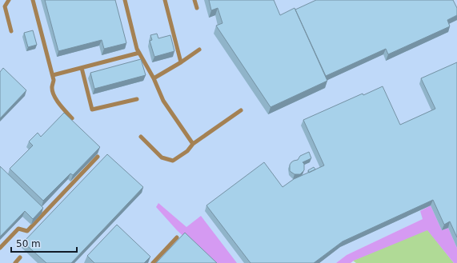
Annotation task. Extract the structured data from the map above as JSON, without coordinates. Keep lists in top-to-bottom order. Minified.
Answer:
{"scale_bar":"50 m"}
